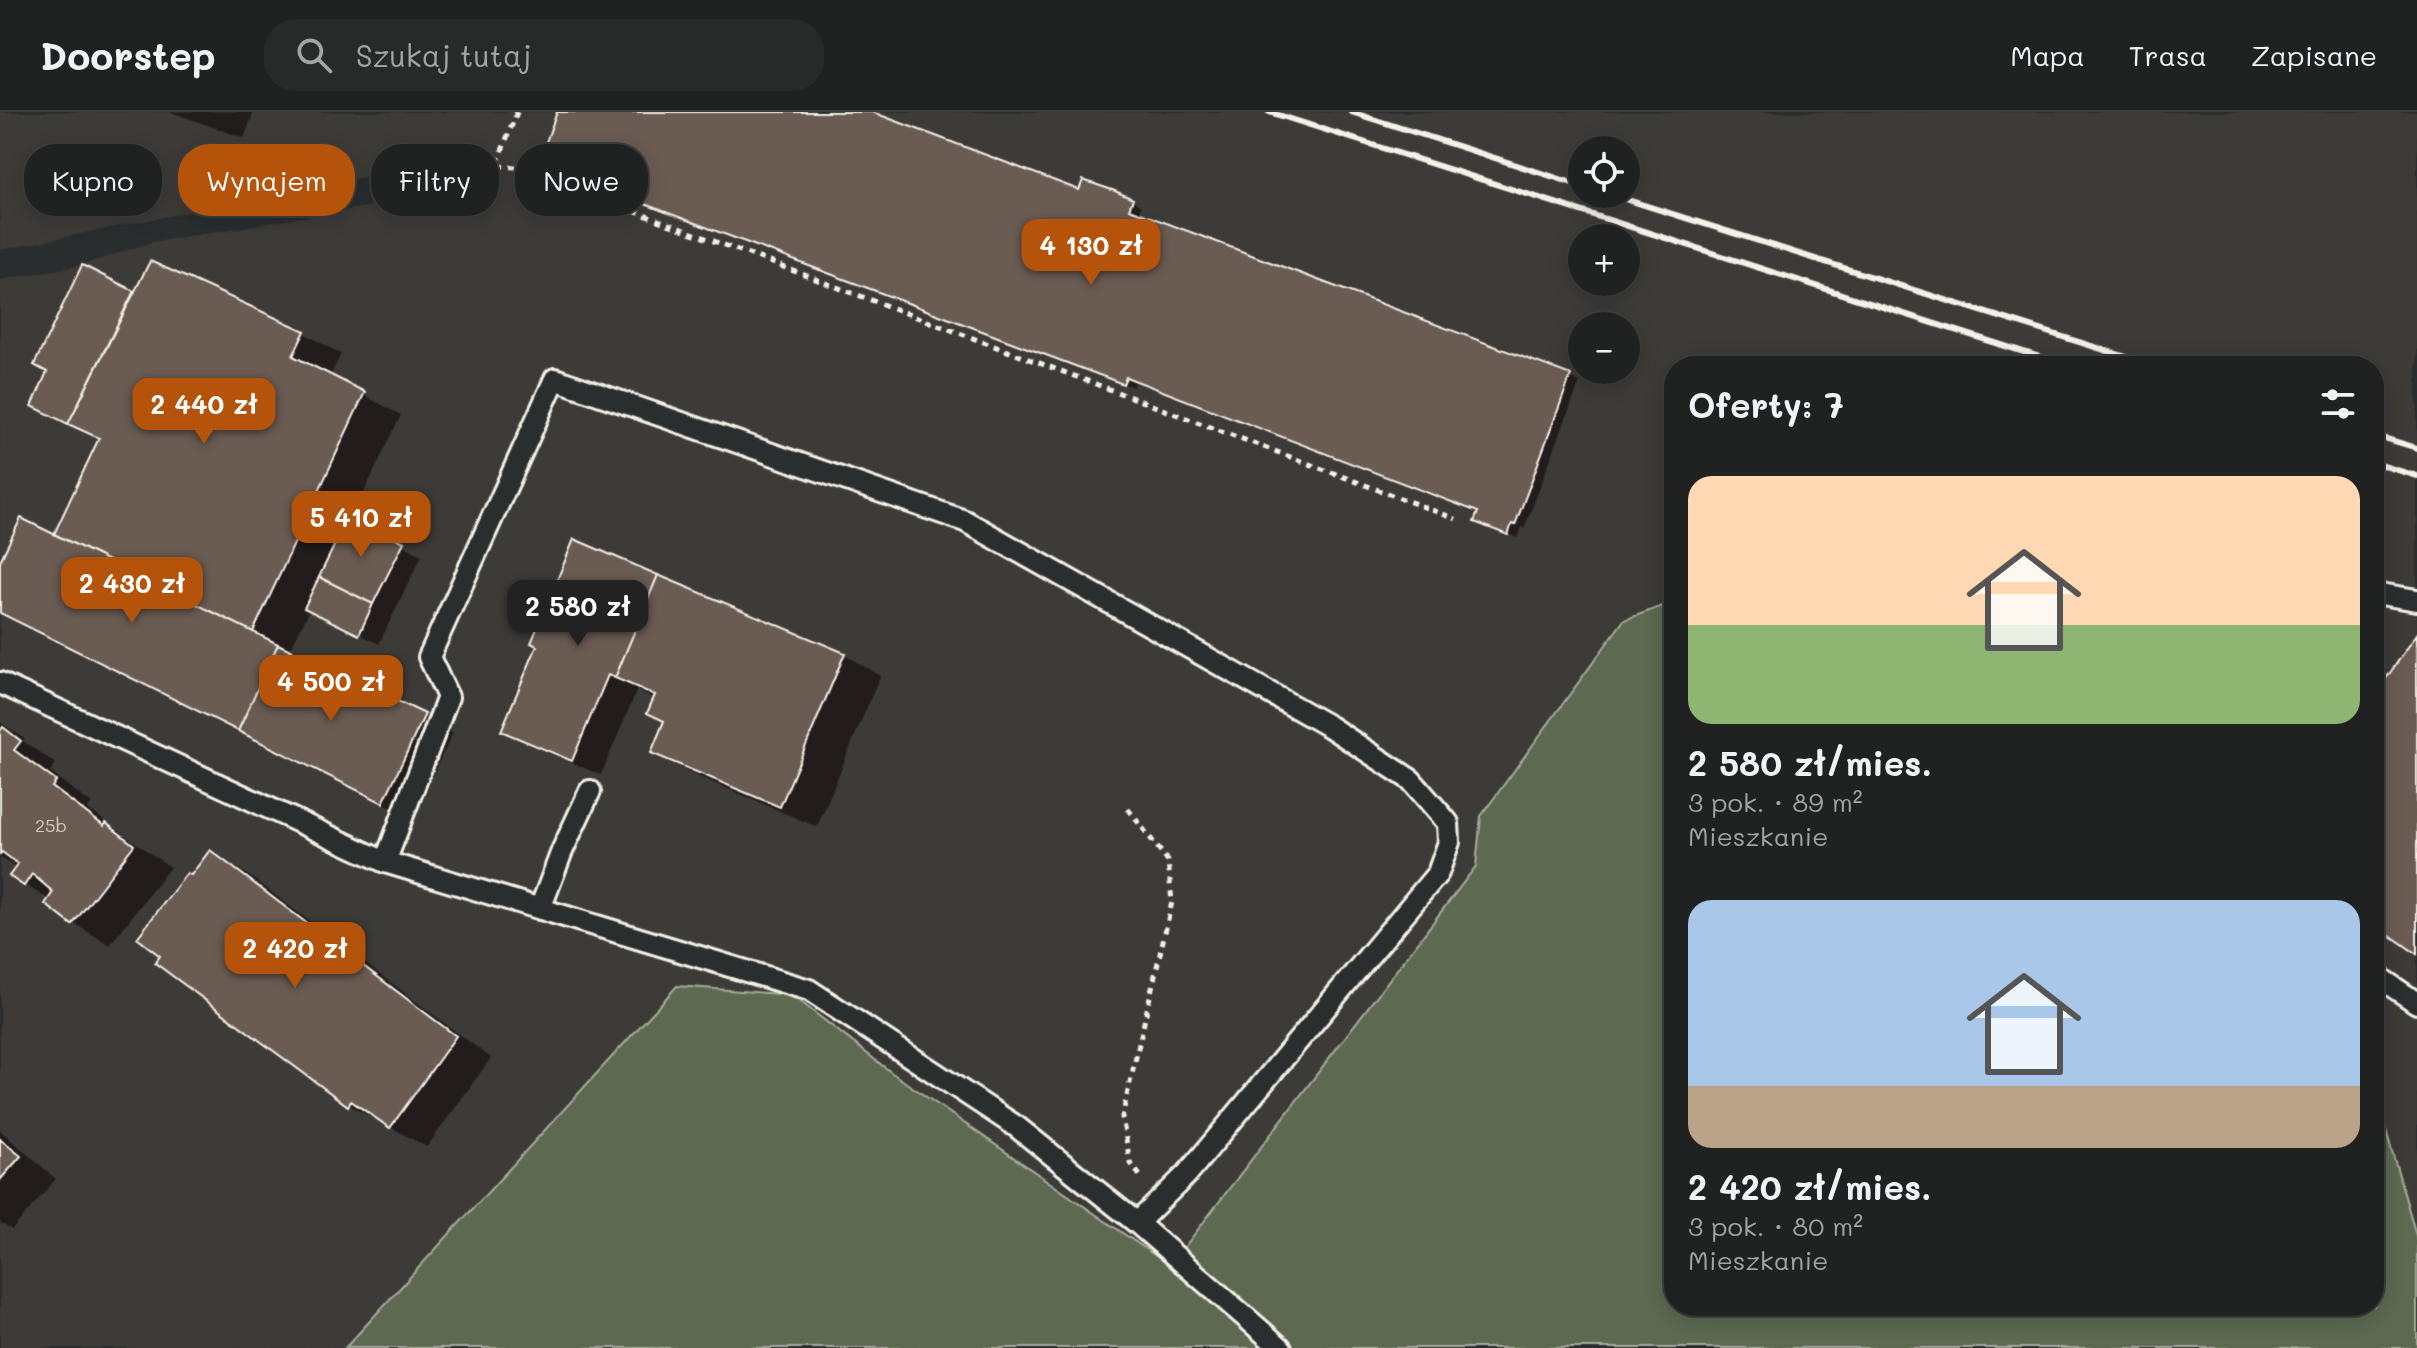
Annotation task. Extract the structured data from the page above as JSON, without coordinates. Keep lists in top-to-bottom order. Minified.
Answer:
{"house_numbers":["25b"],"page":{"header":"Doorstep","search":"Szukaj tutaj","nav":["Mapa","Trasa","Zapisane"],"map_buttons":["+","−"],"chip":["Kupno","Wynajem","Filtry","Nowe"],"price":["4 130 zł","2 440 zł","5 410 zł","2 430 zł","2 580 zł","4 500 zł","2 420 zł"],"heading":"Oferty: 7","list":[{"name":"2 580 zł/mies.","note":"3 pok. · 89 m² · Mieszkanie"},{"name":"2 420 zł/mies.","note":"3 pok. · 80 m² · Mieszkanie"}]}}
